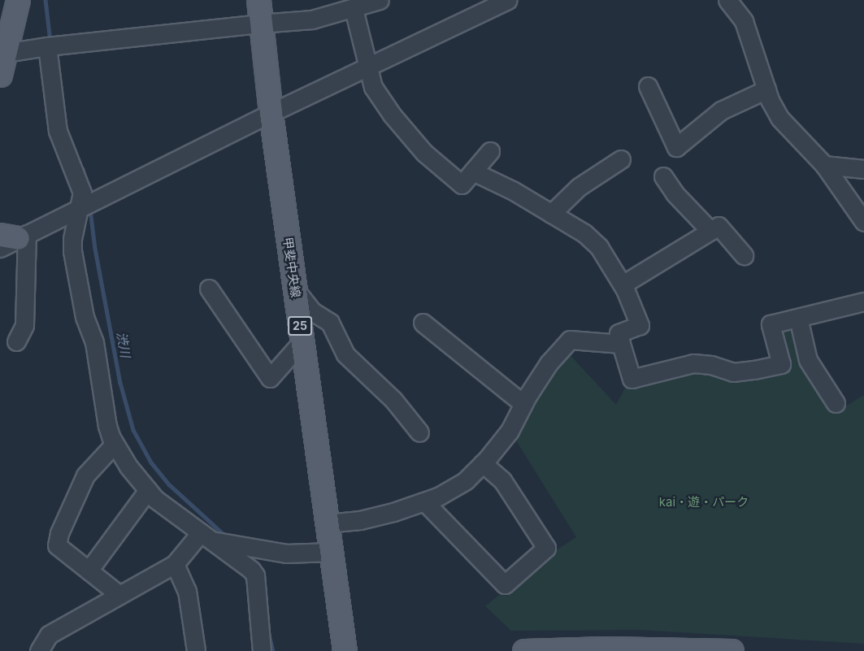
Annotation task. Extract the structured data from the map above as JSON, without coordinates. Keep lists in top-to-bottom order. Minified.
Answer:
{"streets":{"main road":["甲斐中央線","25"]},"water":["渋川"],"parks":["kai・遊・パーク"]}
